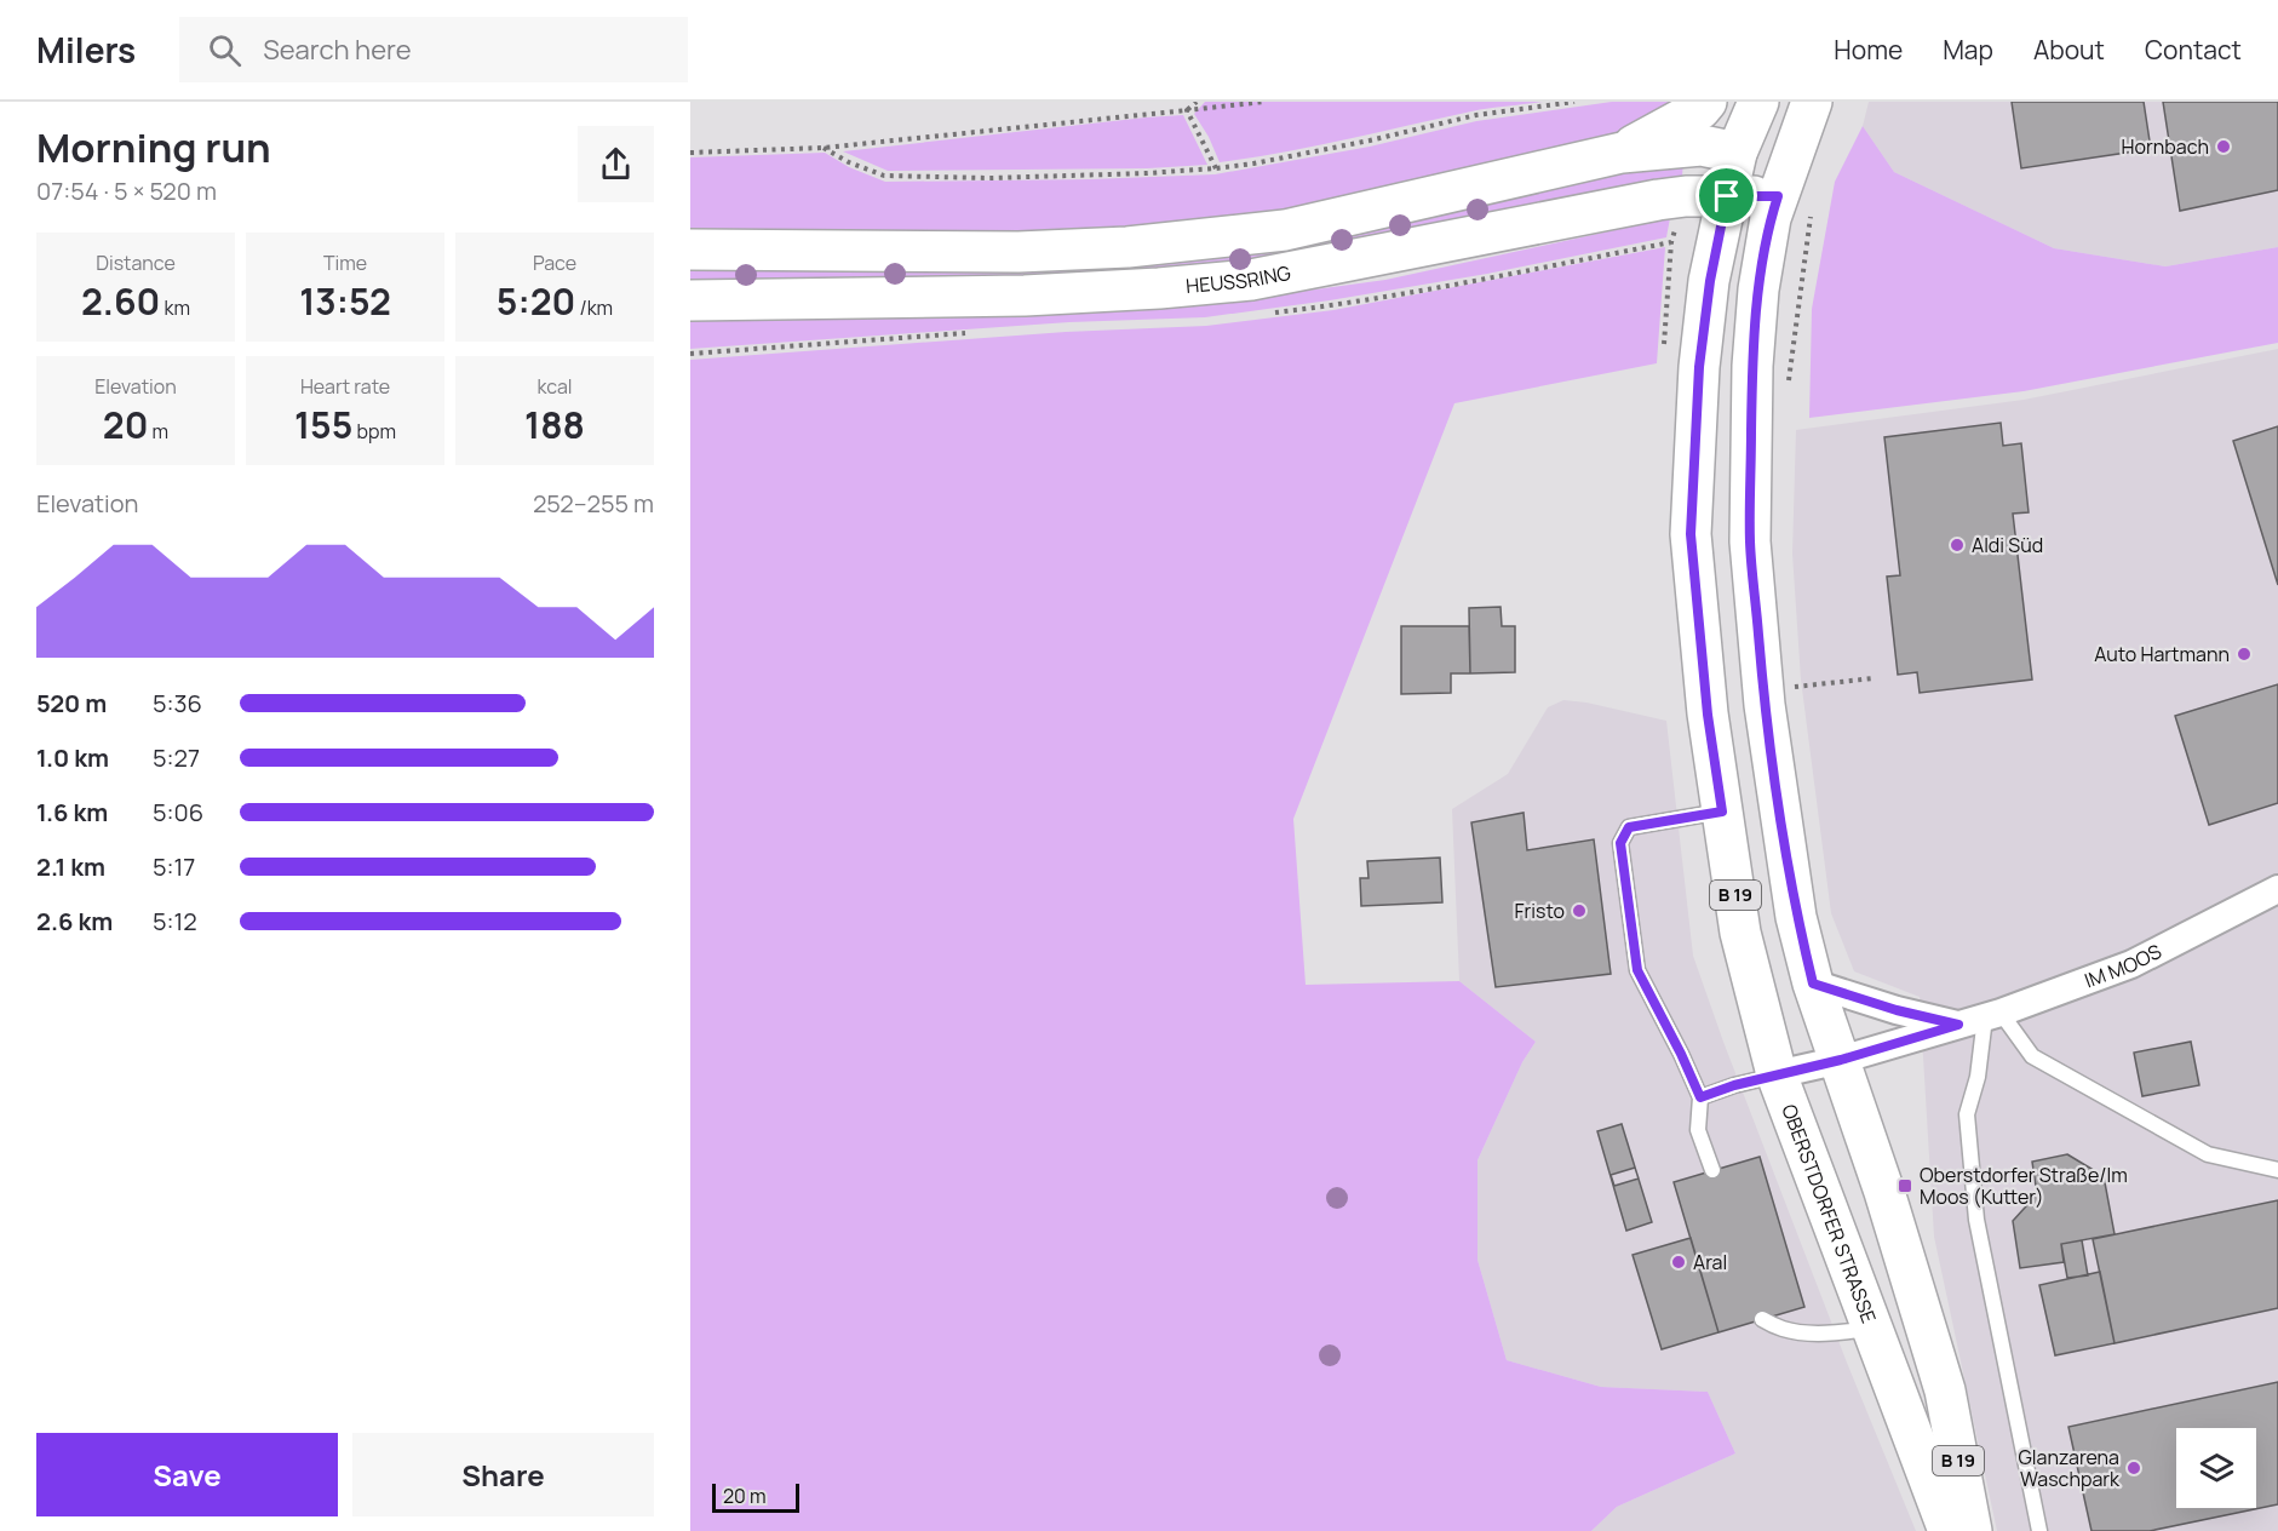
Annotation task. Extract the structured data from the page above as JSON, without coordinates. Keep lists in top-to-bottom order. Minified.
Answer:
{"streets":{"main road":["HEUSSRING","B 19","OBERSTDORFER STRASSE"],"street":["IM MOOS"]},"crossings":[["HEUSSRING","B 19"],["HEUSSRING","OBERSTDORFER STRASSE"],["B 19","IM MOOS"],["B 19","OBERSTDORFER STRASSE"],["IM MOOS","OBERSTDORFER STRASSE"]],"places":{"other":["Hornbach","Aldi Süd","Auto Hartmann","Fristo","Aral","Glanzarena Waschpark"],"transit":["Oberstdorfer Straße/Im Moos (Kutter)"]},"scale_bar":"20 m","page":{"header":"Milers","search":"Search here","nav":["Home","Map","About","Contact"],"heading":["Morning run","07:54 · 5 × 520 m"],"stats":[["Distance","2.60 km"],["Time","13:52"],["Pace","5:20 /km"],["Elevation","20 m"],["Heart rate","155 bpm"],["kcal","188"]],"chart":["Elevation","252–255 m"],"list":[{"name":"520 m","note":"5:36"},{"name":"1.0 km","note":"5:27"},{"name":"1.6 km","note":"5:06"},{"name":"2.1 km","note":"5:17"},{"name":"2.6 km","note":"5:12"}],"buttons":["Save","Share"],"scale":"20 m"}}
